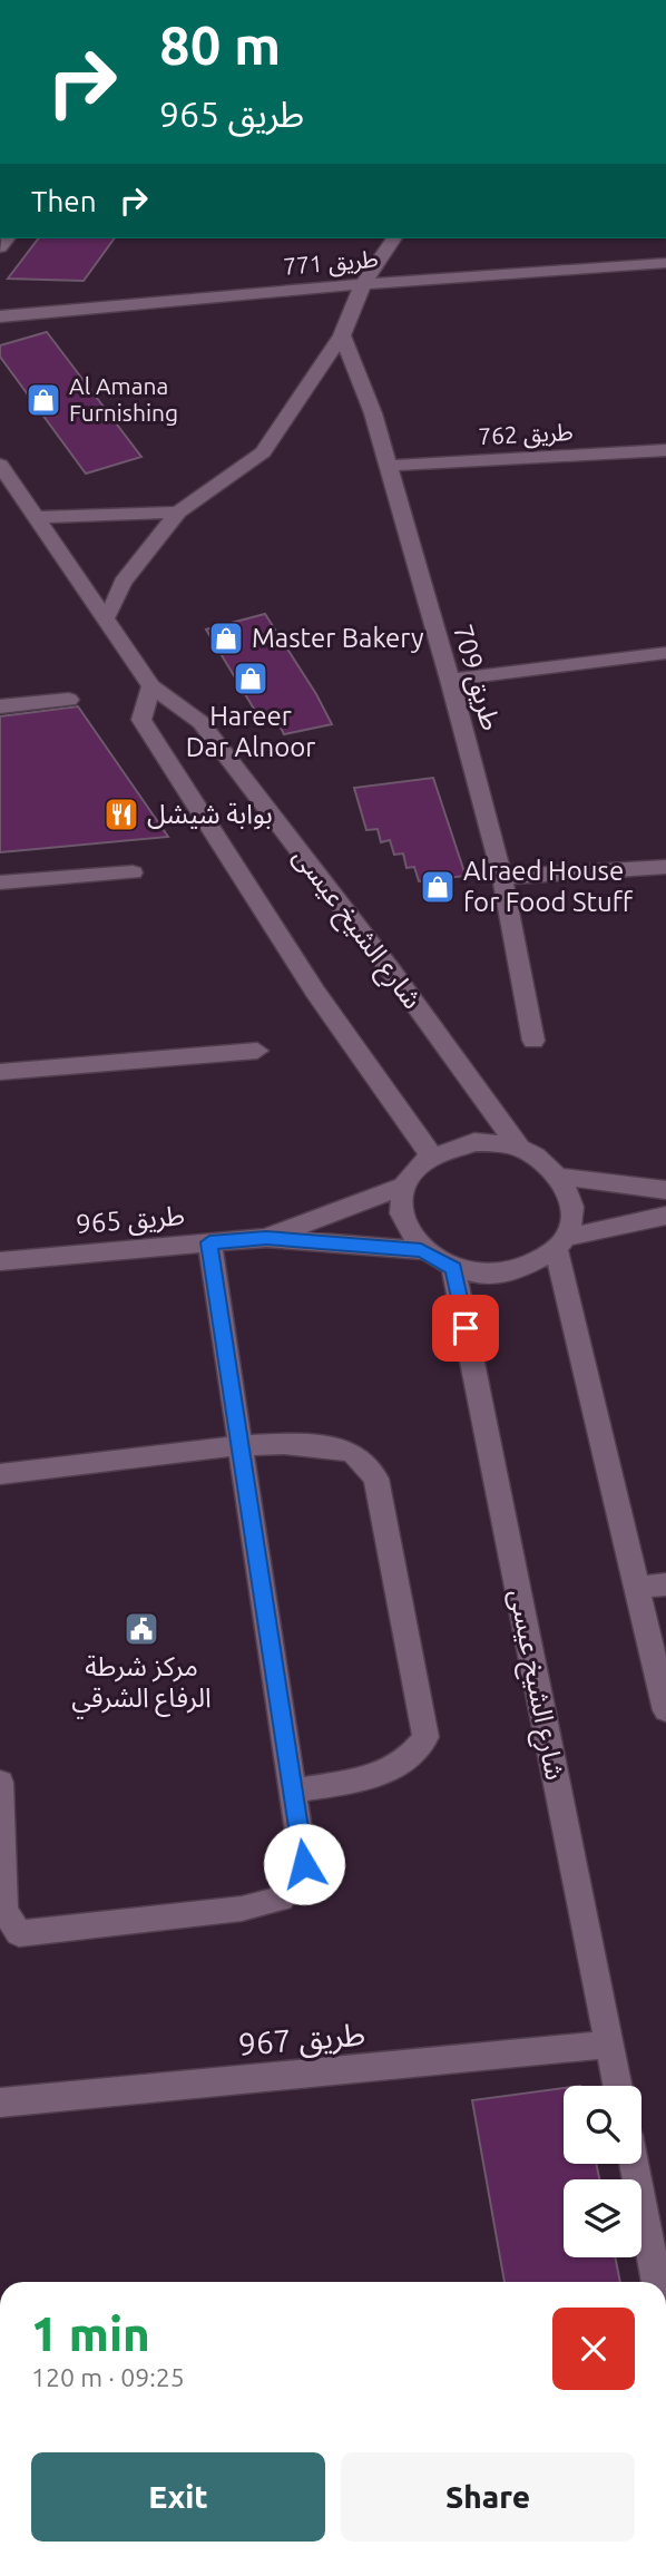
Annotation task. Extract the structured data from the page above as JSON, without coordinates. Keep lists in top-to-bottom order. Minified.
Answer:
{"streets":{"street":["طريق 771","طريق 762","طريق 709","شارع الشيخ عيسى","طريق 965","طريق 967"]},"crossings":[["طريق 762","طريق 709"],["شارع الشيخ عيسى","طريق 965"],["شارع الشيخ عيسى","طريق 967"]],"places":{"shop":["Al Amana Furnishing","Master Bakery","Hareer Dar Alnoor","Alraed House for Food Stuff"],"restaurant":["بوابة شيشل"],"public building":["مركز شرطة الرفاع الشرقي"]},"page":{"turn":["80 m","طريق 965"],"then":"Then","heading":["1 min","120 m · 09:25"],"buttons":["Exit","Share"]}}
